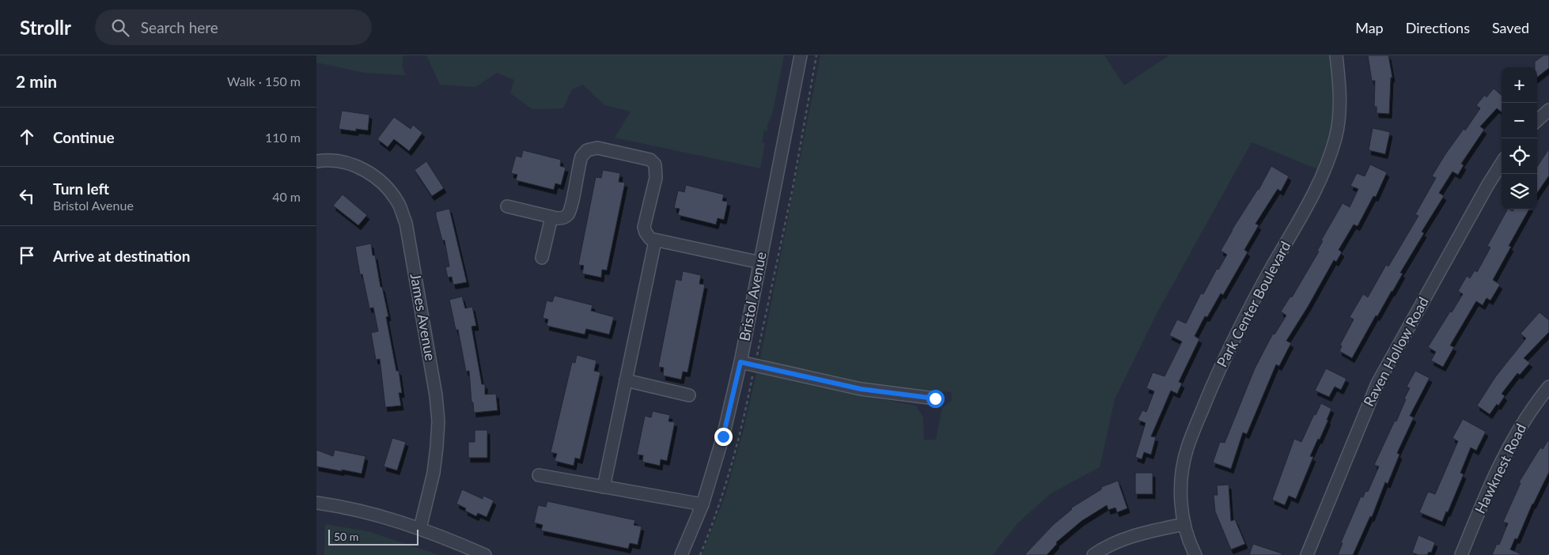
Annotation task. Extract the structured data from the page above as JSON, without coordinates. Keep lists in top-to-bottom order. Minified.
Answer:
{"streets":{"street":["Bristol Avenue","Park Center Boulevard","James Avenue","Raven Hollow Road","Hawknest Road"]},"scale_bar":"50 m","page":{"header":"Strollr","search":"Search here","nav":["Map","Directions","Saved"],"heading":["2 min","Walk · 150 m"],"map_buttons":["+","−"],"list":[["Continue","110 m"],["Turn left","Bristol Avenue","40 m"],"Arrive at destination"],"scale":"50 m"}}
